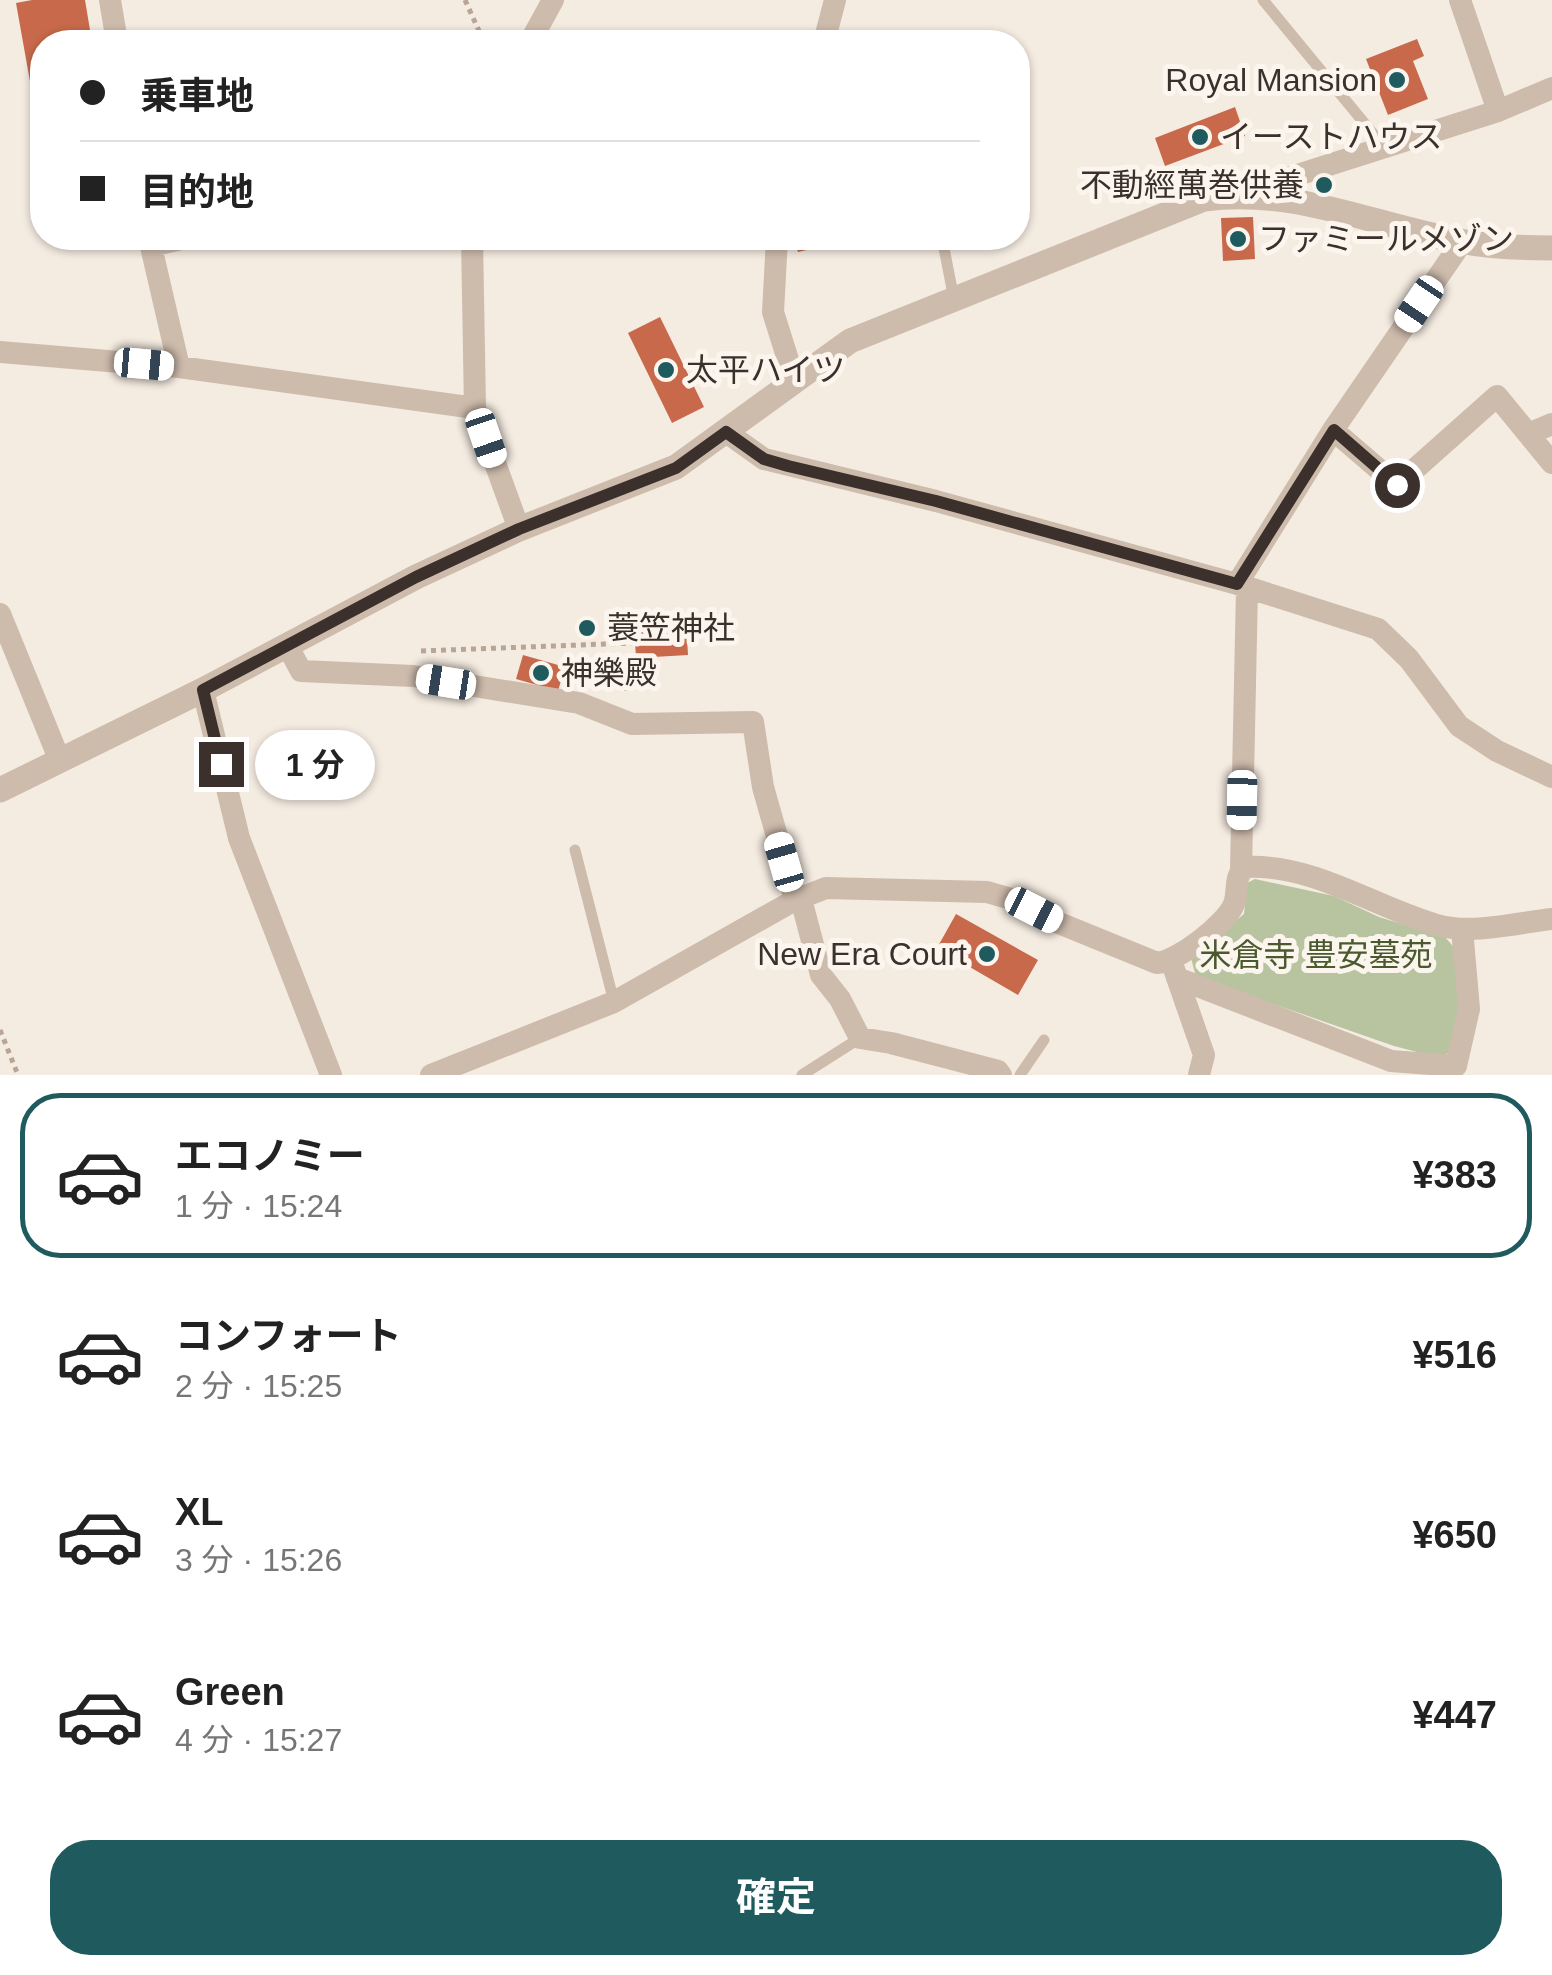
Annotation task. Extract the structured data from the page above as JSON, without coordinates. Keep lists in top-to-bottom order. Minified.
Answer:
{"parks":["米倉寺 豊安墓苑"],"places":["Royal Mansion","イーストハウス","不動經萬巻供養","ファミールメゾン","太平ハイツ","蓑笠神社","神樂殿","New Era Court"],"page":{"banner":["乗車地","目的地"],"bubble":"1 分","list":[{"name":"エコノミー","note":"1 分 · 15:24","value":"¥383"},{"name":"コンフォート","note":"2 分 · 15:25","value":"¥516"},{"name":"XL","note":"3 分 · 15:26","value":"¥650"},{"name":"Green","note":"4 分 · 15:27","value":"¥447"}],"buttons":"確定"}}
